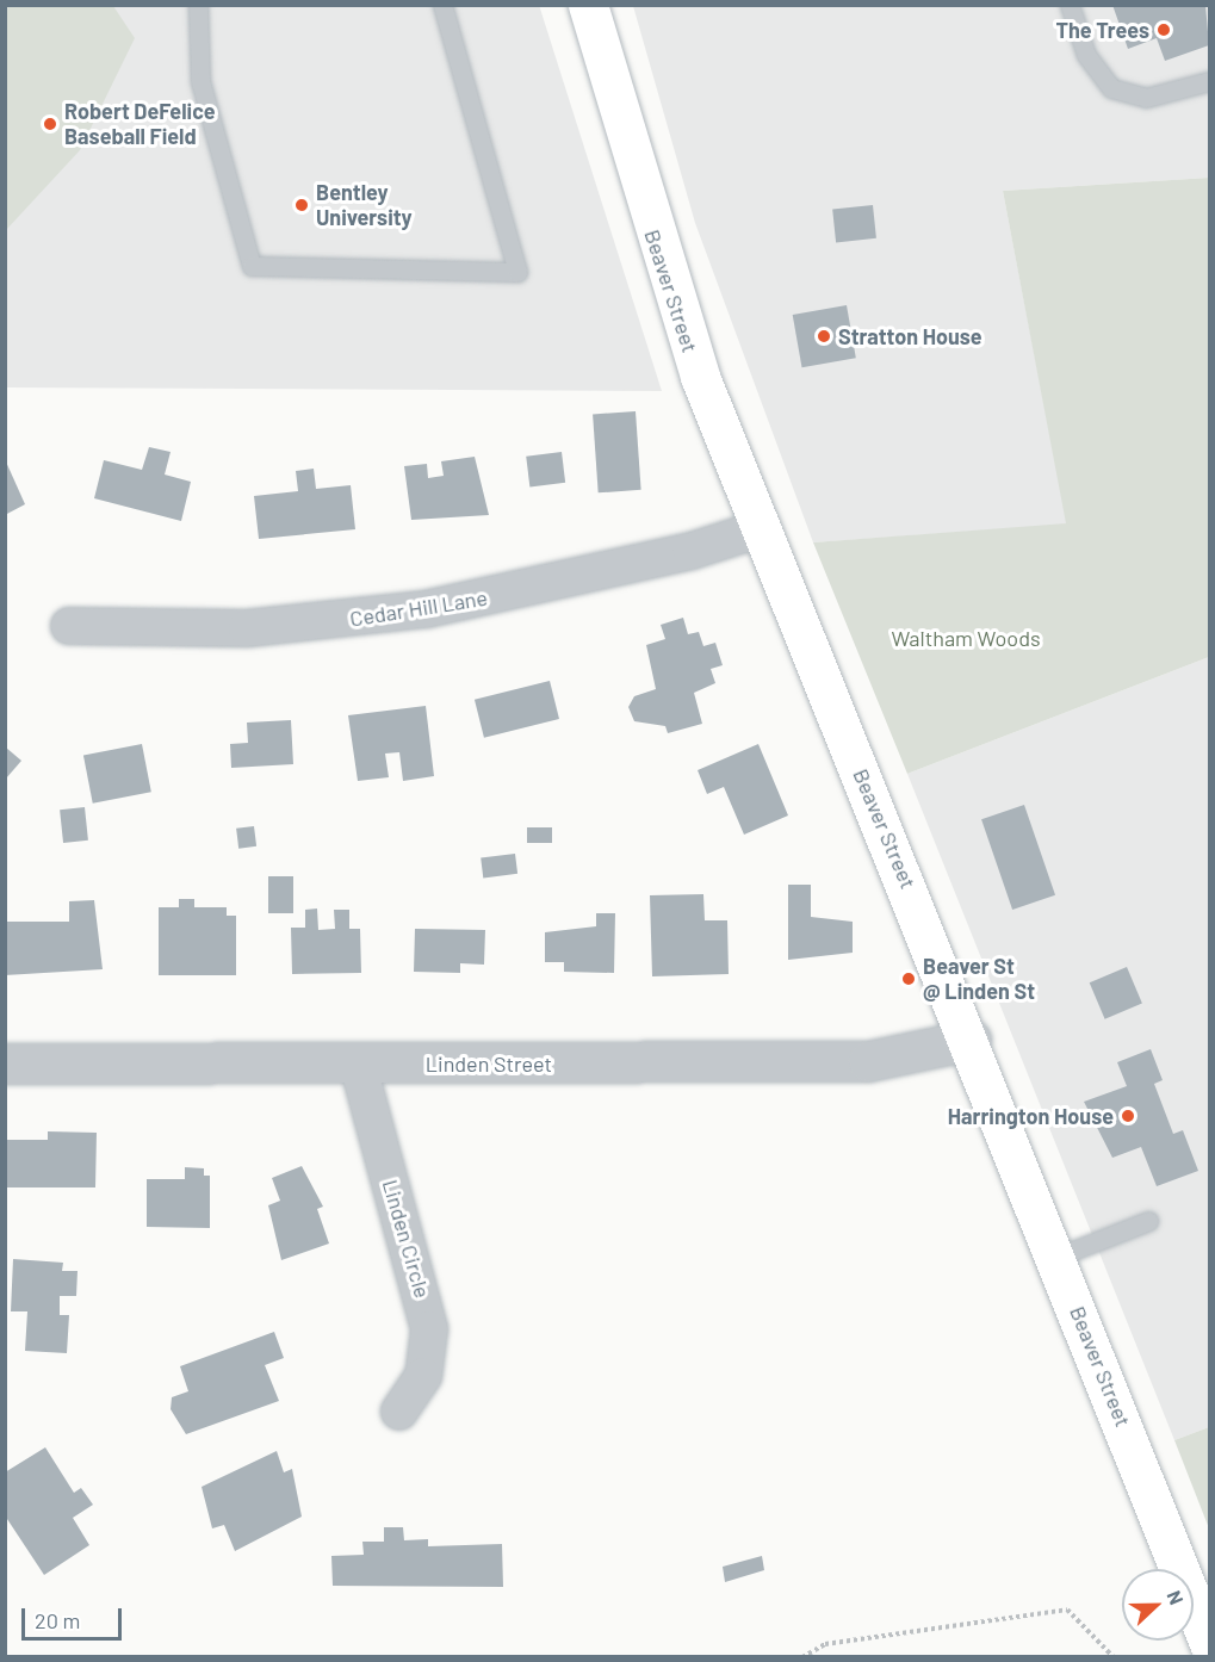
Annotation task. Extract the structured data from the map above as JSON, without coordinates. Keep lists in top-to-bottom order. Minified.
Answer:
{"streets":{"main road":["Beaver Street"],"street":["Cedar Hill Lane","Linden Street","Linden Circle"]},"crossings":[["Beaver Street","Cedar Hill Lane"],["Beaver Street","Linden Street"],["Linden Street","Linden Circle"]],"parks":["Waltham Woods"],"places":["The Trees","Robert DeFelice Baseball Field","Bentley University","Stratton House","Beaver St @ Linden St","Harrington House"],"scale_bar":"20 m","north":"right"}
